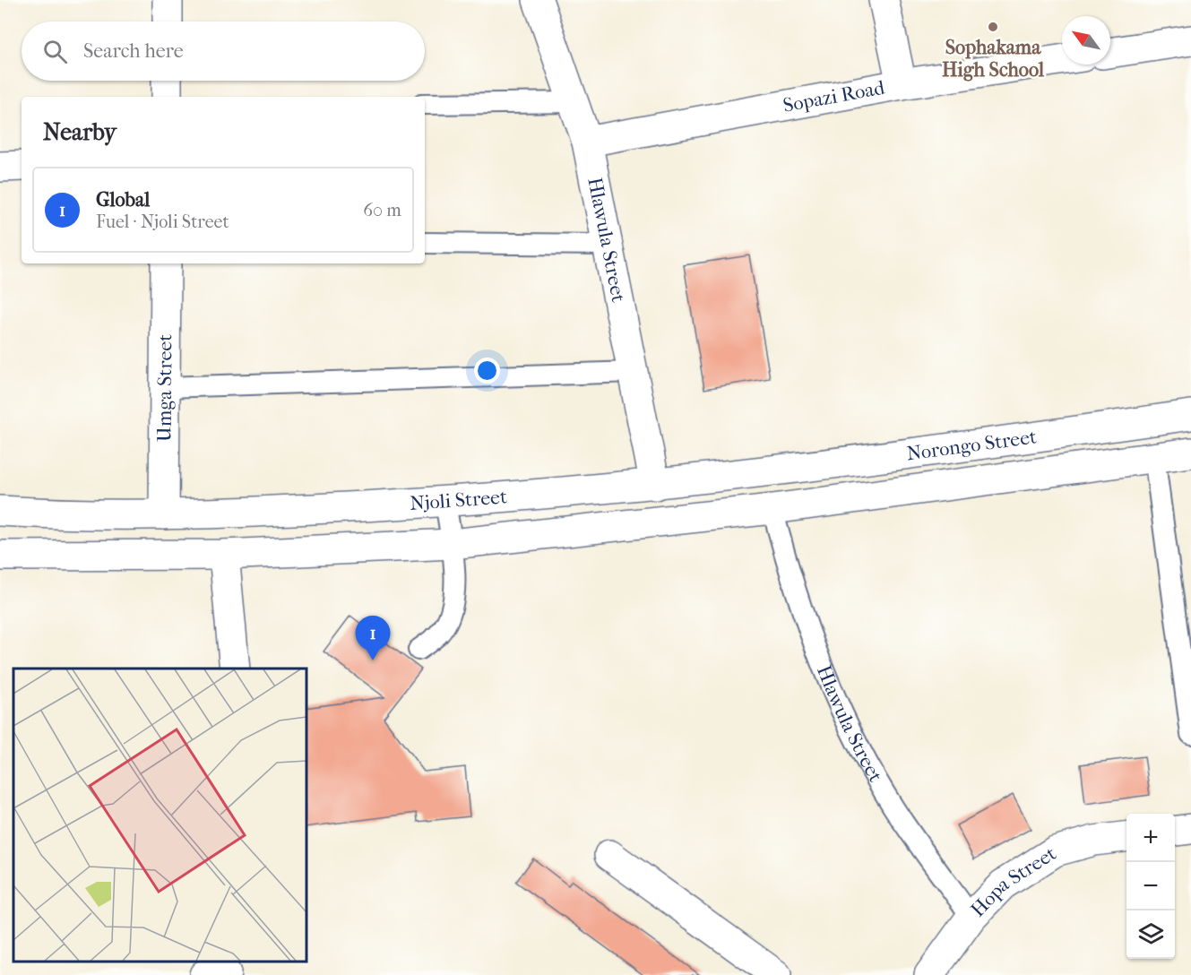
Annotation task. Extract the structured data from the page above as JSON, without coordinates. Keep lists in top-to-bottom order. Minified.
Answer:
{"streets":{"street":["Sopazi Road","Hlawula Street","Umga Street","Norongo Street","Njoli Street","Hopa Street"]},"crossings":[["Sopazi Road","Hlawula Street"],["Hlawula Street","Norongo Street"],["Hlawula Street","Njoli Street"],["Hlawula Street","Hopa Street"],["Umga Street","Njoli Street"],["Norongo Street","Njoli Street"]],"places":["Sophakama High School"],"north":"top left","page":{"search":"Search here","heading":"Nearby","list":[{"mark":"1","name":"Global","note":"Fuel · Njoli Street","value":"60 m"}],"pins":"1","map_buttons":["+","−"]}}
